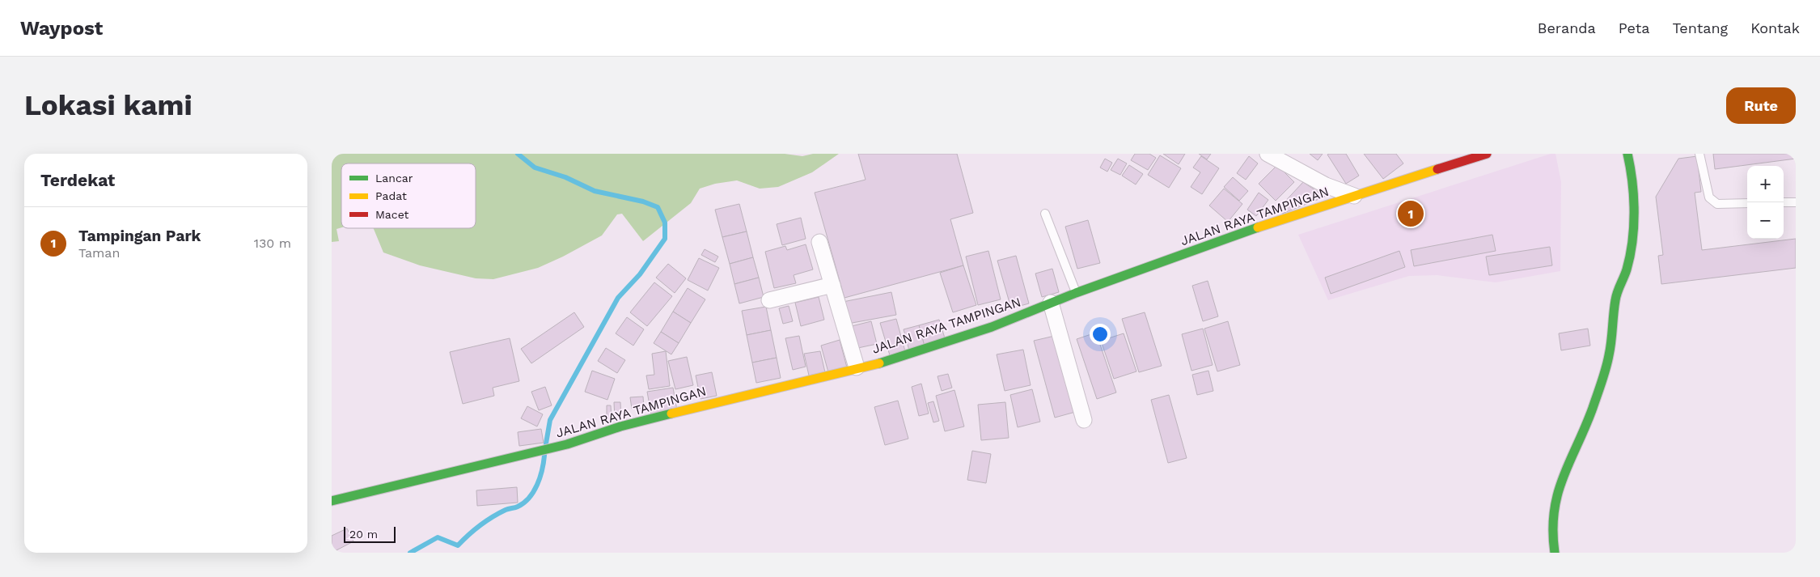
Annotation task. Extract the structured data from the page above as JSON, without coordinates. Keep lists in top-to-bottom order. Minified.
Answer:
{"streets":{"main road":["JALAN RAYA TAMPINGAN"]},"legend":["Lancar","Padat","Macet"],"scale_bar":"20 m","page":{"header":"Waypost","nav":["Beranda","Peta","Tentang","Kontak"],"buttons":"Rute","title":"Lokasi kami","heading":"Terdekat","map_buttons":["+","−"],"pins":"1","list":[{"mark":"1","name":"Tampingan Park","note":"Taman","value":"130 m"}],"scale":"20 m"}}
